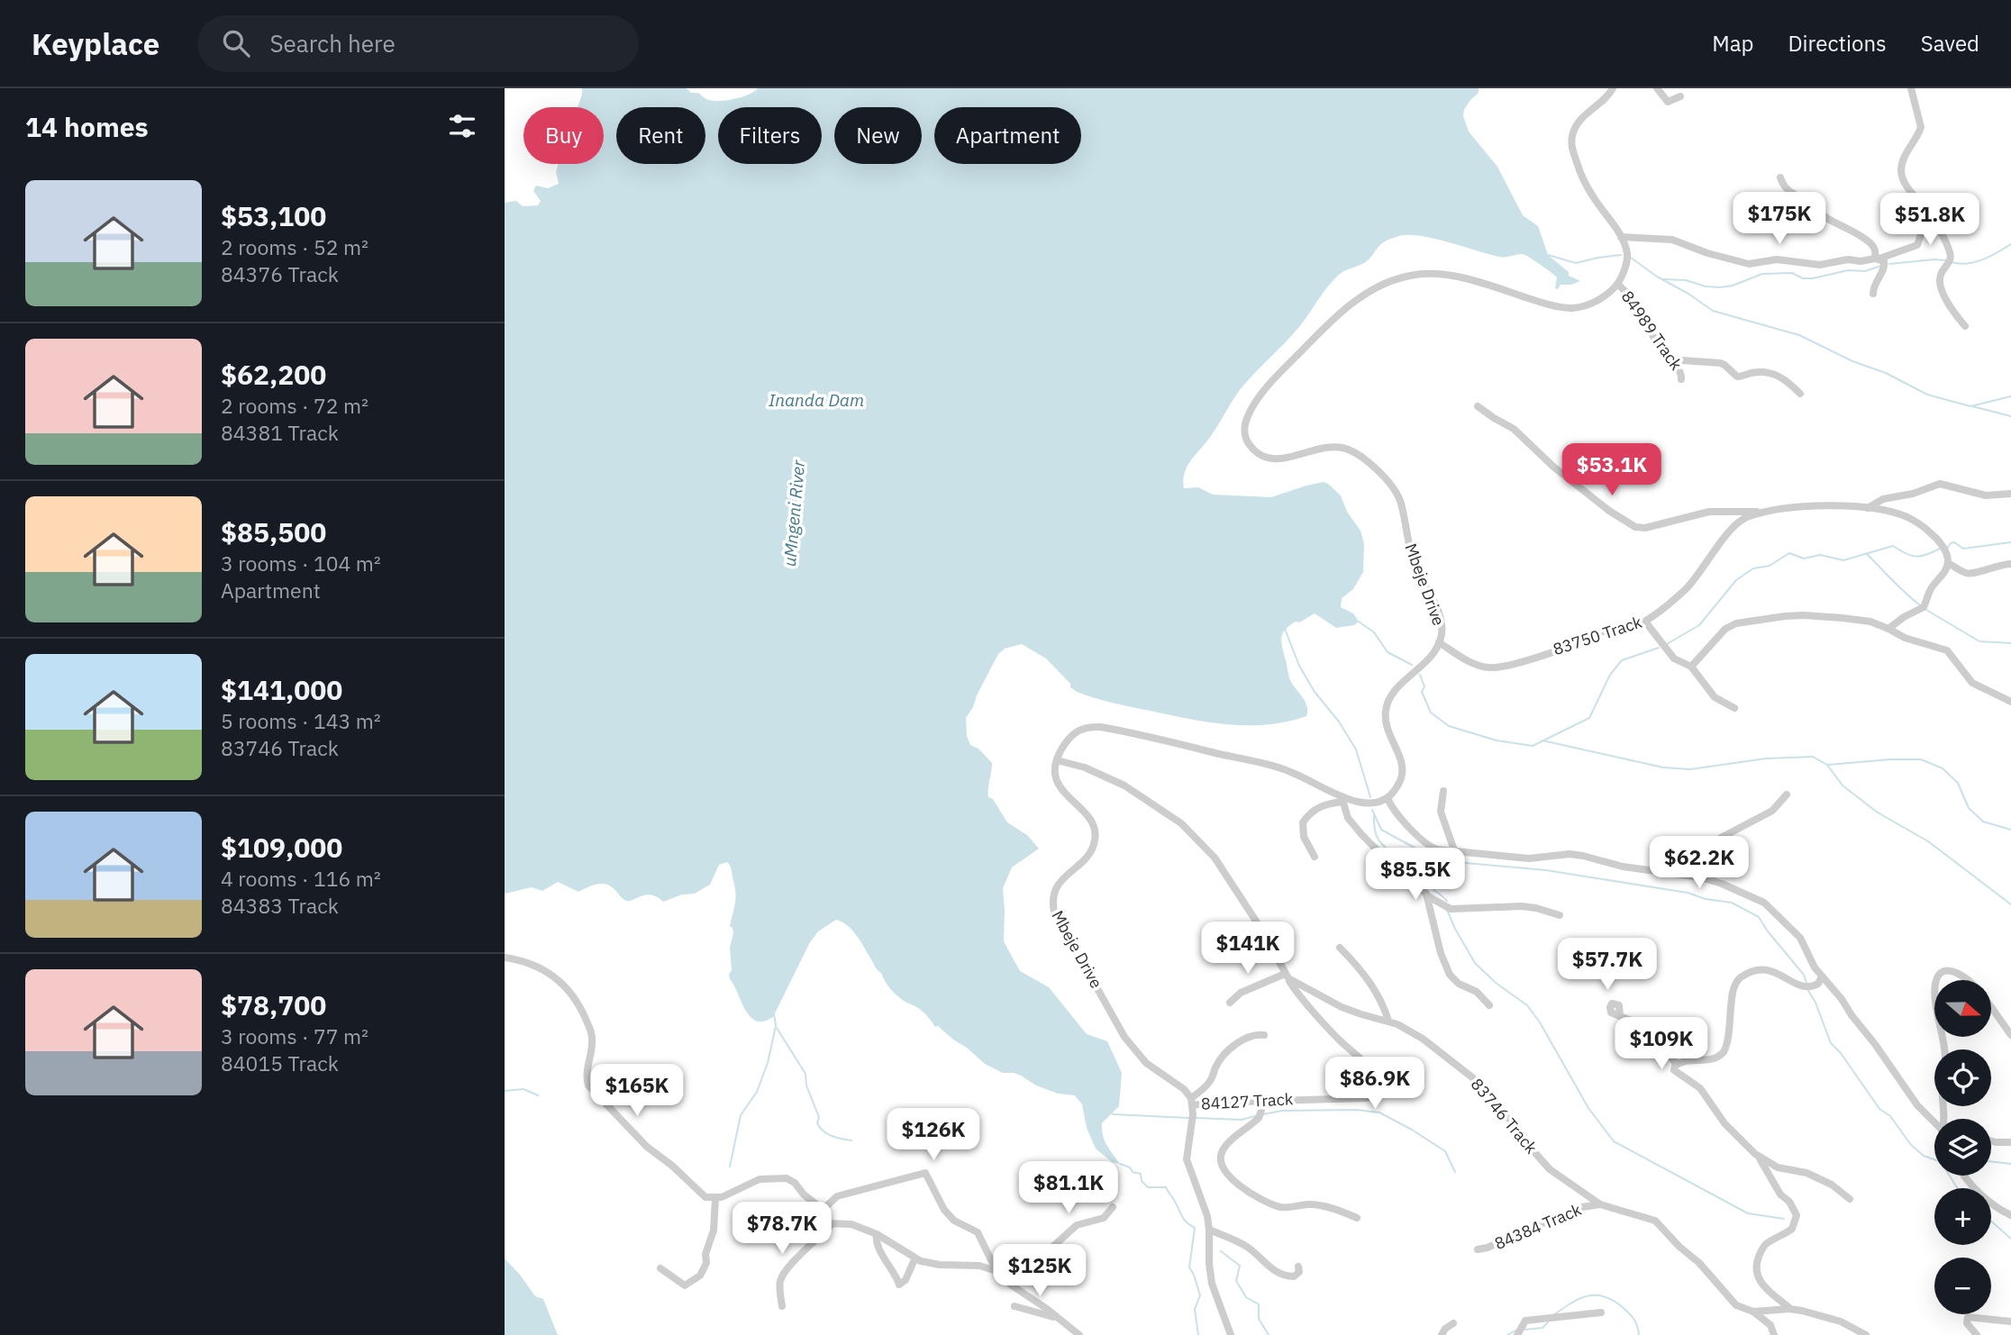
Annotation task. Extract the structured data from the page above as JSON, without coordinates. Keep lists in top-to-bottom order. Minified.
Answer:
{"streets":{"street":["84989 Track","Mbeje Drive","83750 Track","84127 Track","83746 Track","84384 Track"]},"crossings":[["84989 Track","Mbeje Drive"],["Mbeje Drive","83750 Track"],["Mbeje Drive","84127 Track"],["84127 Track","83746 Track"],["83746 Track","84384 Track"]],"water":["Inanda Dam","uMngeni River"],"north":"right","page":{"header":"Keyplace","search":"Search here","nav":["Map","Directions","Saved"],"heading":"14 homes","chip":["Buy","Rent","Filters","New","Apartment"],"list":[{"name":"$53,100","note":"2 rooms · 52 m² · 84376 Track"},{"name":"$62,200","note":"2 rooms · 72 m² · 84381 Track"},{"name":"$85,500","note":"3 rooms · 104 m² · Apartment"},{"name":"$141,000","note":"5 rooms · 143 m² · 83746 Track"},{"name":"$109,000","note":"4 rooms · 116 m² · 84383 Track"},{"name":"$78,700","note":"3 rooms · 77 m² · 84015 Track"}],"price":["$175K","$51.8K","$53.1K","$62.2K","$85.5K","$141K","$57.7K","$109K","$86.9K","$165K","$126K","$81.1K","$78.7K","$125K"],"map_buttons":["+","−"]}}
